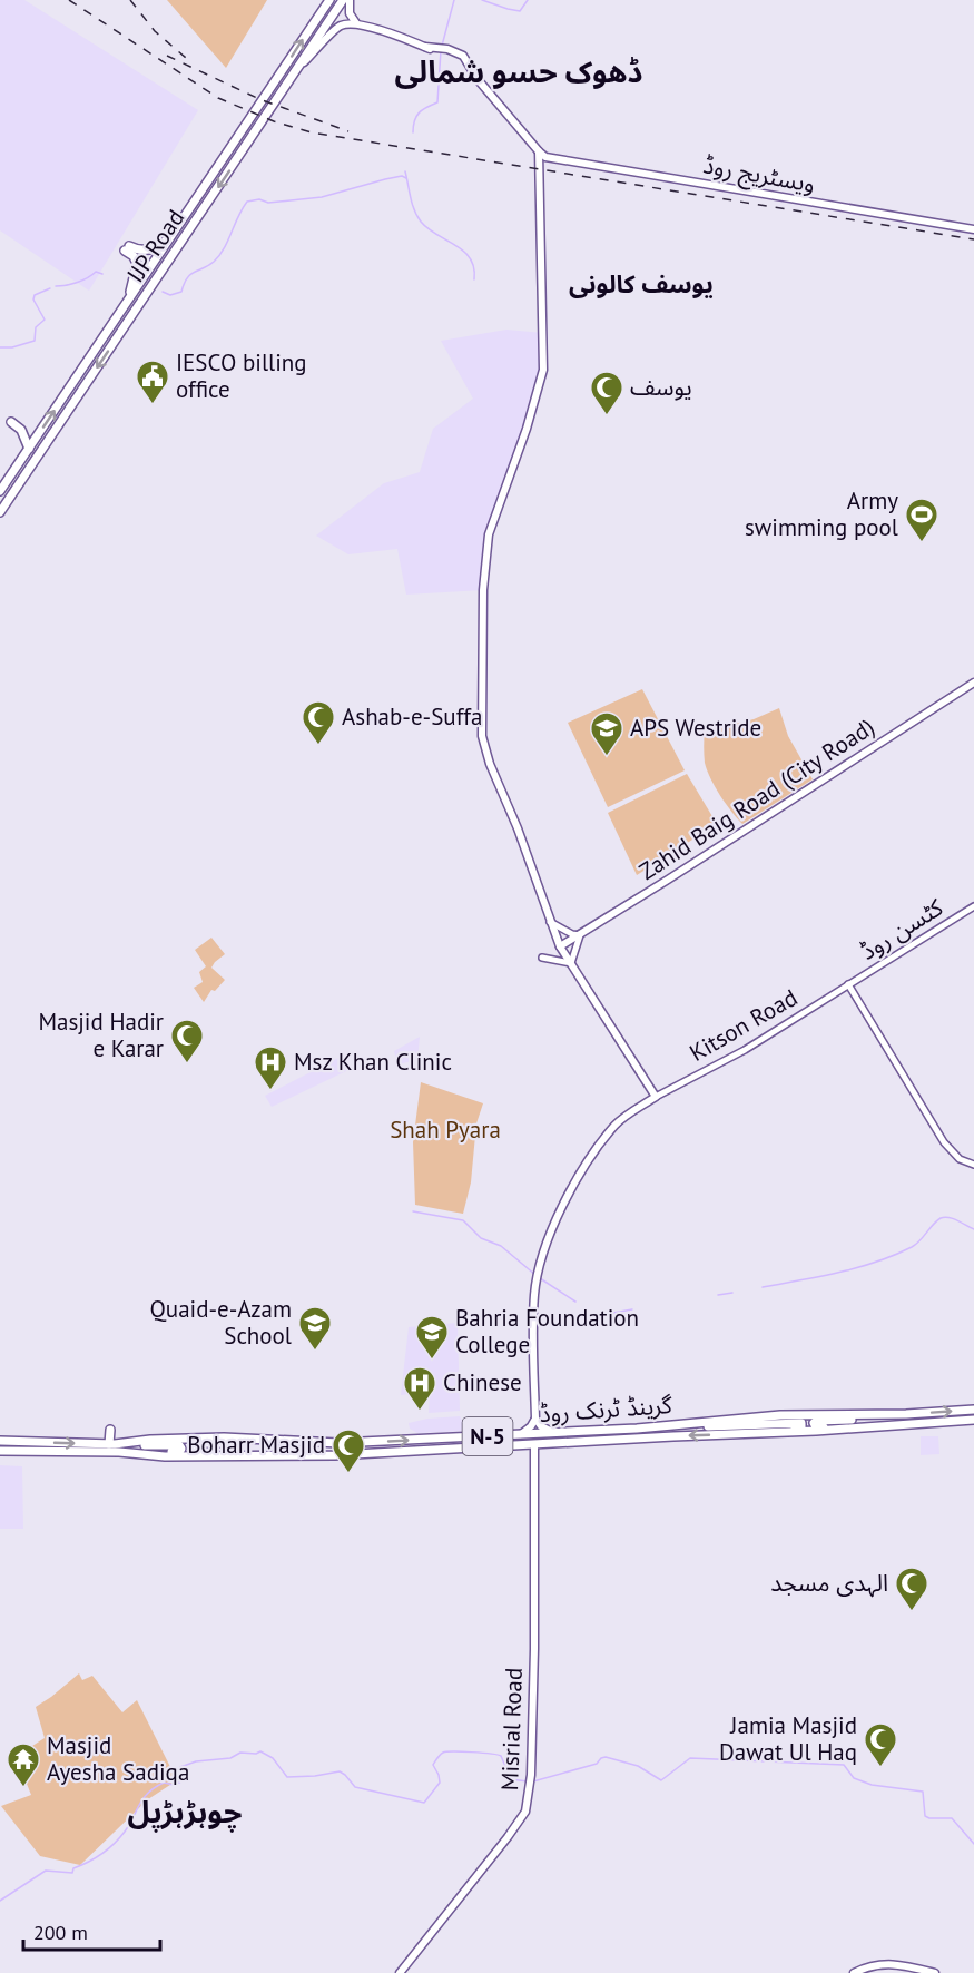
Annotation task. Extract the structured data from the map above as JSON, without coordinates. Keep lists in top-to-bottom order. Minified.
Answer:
{"streets":{"highway":["IJP Road","گرینڈ ٹرنک روڈ","N-5"],"main road":["ویسٹریج روڈ","Zahid Baig Road (City Road)","Misrial Road"],"street":["کٹسن روڈ","Kitson Road"]},"crossings":[["کٹسن روڈ","Kitson Road"],["گرینڈ ٹرنک روڈ","Misrial Road"]],"districts":["ڈھوک حسو شمالی","یوسف کالونی","چوہڑہڑپل"],"parks":["Shah Pyara"],"places":{"public building":["IESCO billing office"],"mosque":["یوسف","Ashab-e-Suffa","Masjid Hadir e Karar","Boharr Masjid","الہدی مسجد","Jamia Masjid Dawat Ul Haq"],"sports":["Army swimming pool"],"school or university":["APS Westride","Quaid-e-Azam School","Bahria Foundation College"],"hospital":["Msz Khan Clinic","Chinese"],"temple":["Masjid Ayesha Sadiqa"]},"scale_bar":"200 m"}
